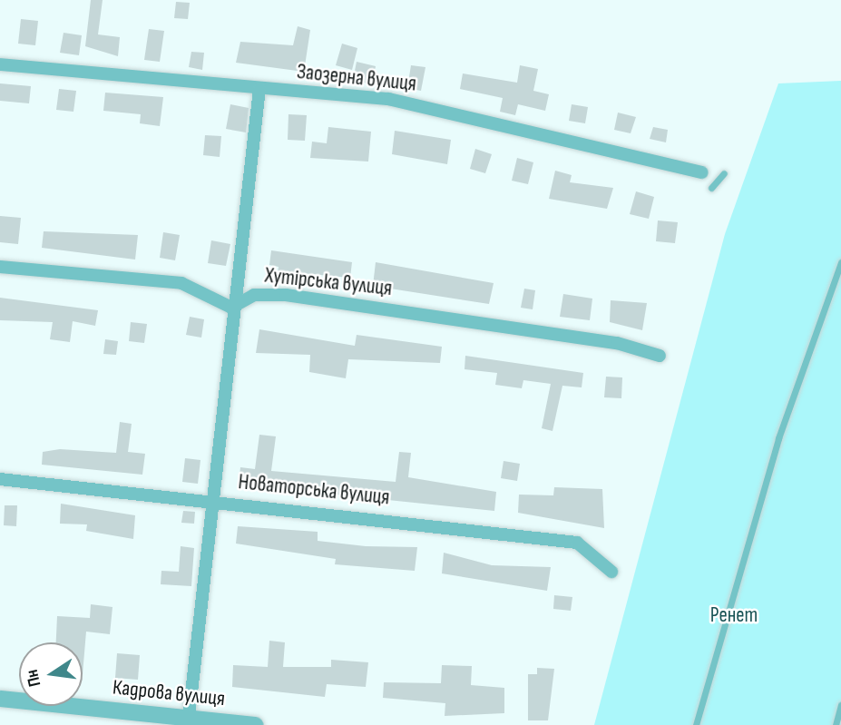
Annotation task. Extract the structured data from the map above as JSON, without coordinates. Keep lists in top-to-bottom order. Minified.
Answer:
{"streets":{"street":["Заозерна вулиця","Хутірська вулиця","Новаторська вулиця","Кадрова вулиця"]},"parks":["Ренет"],"north":"left"}
